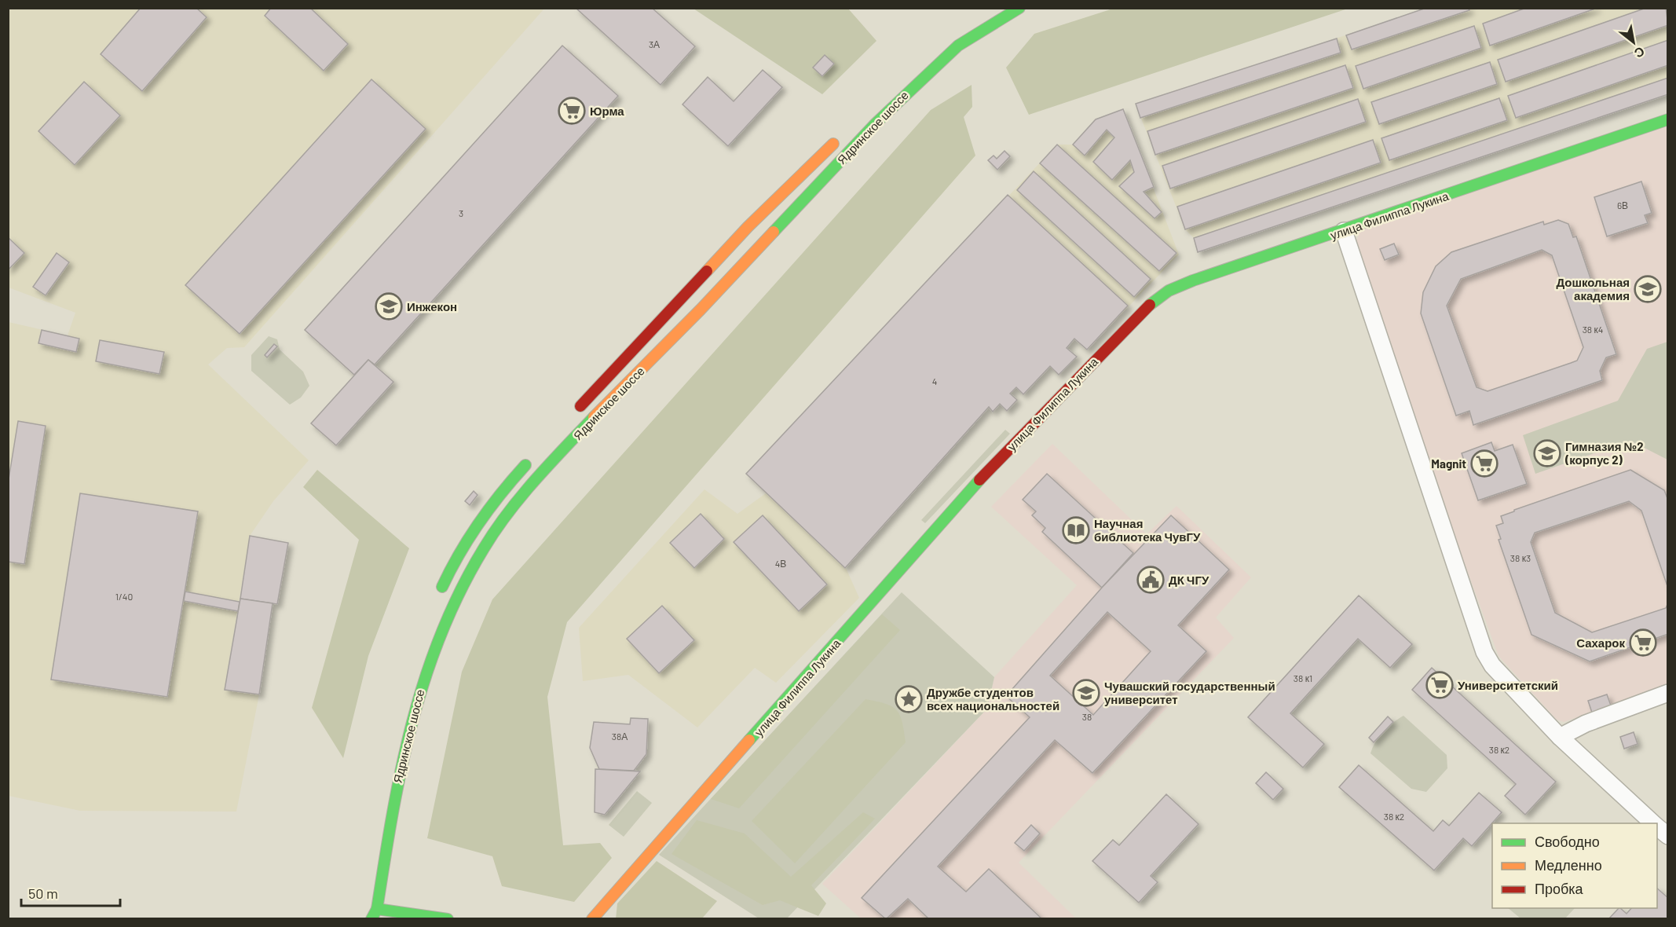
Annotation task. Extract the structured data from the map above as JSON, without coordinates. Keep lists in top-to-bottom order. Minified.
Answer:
{"streets":{"main road":["Ядринское шоссе","улица Филиппа Лукина"]},"places":{"supermarket":["Юрма","Magnit","Сахарок","Университетский"],"school or university":["Дошкольная академия","Инжекон","Гимназия №2 (корпус 2)","Чувашский государственный университет"],"library":["Научная библиотека ЧувГУ"],"public building":["ДК ЧГУ"],"place":["Дружбе студентов всех национальностей"]},"house_numbers":["3А","6В","3","38 к4","4","38 к3","4В","1/40","38 к1","38","38А","38 к2","38 к2"],"legend":["Свободно","Медленно","Пробка"],"scale_bar":"50 m","north":"bottom right"}
